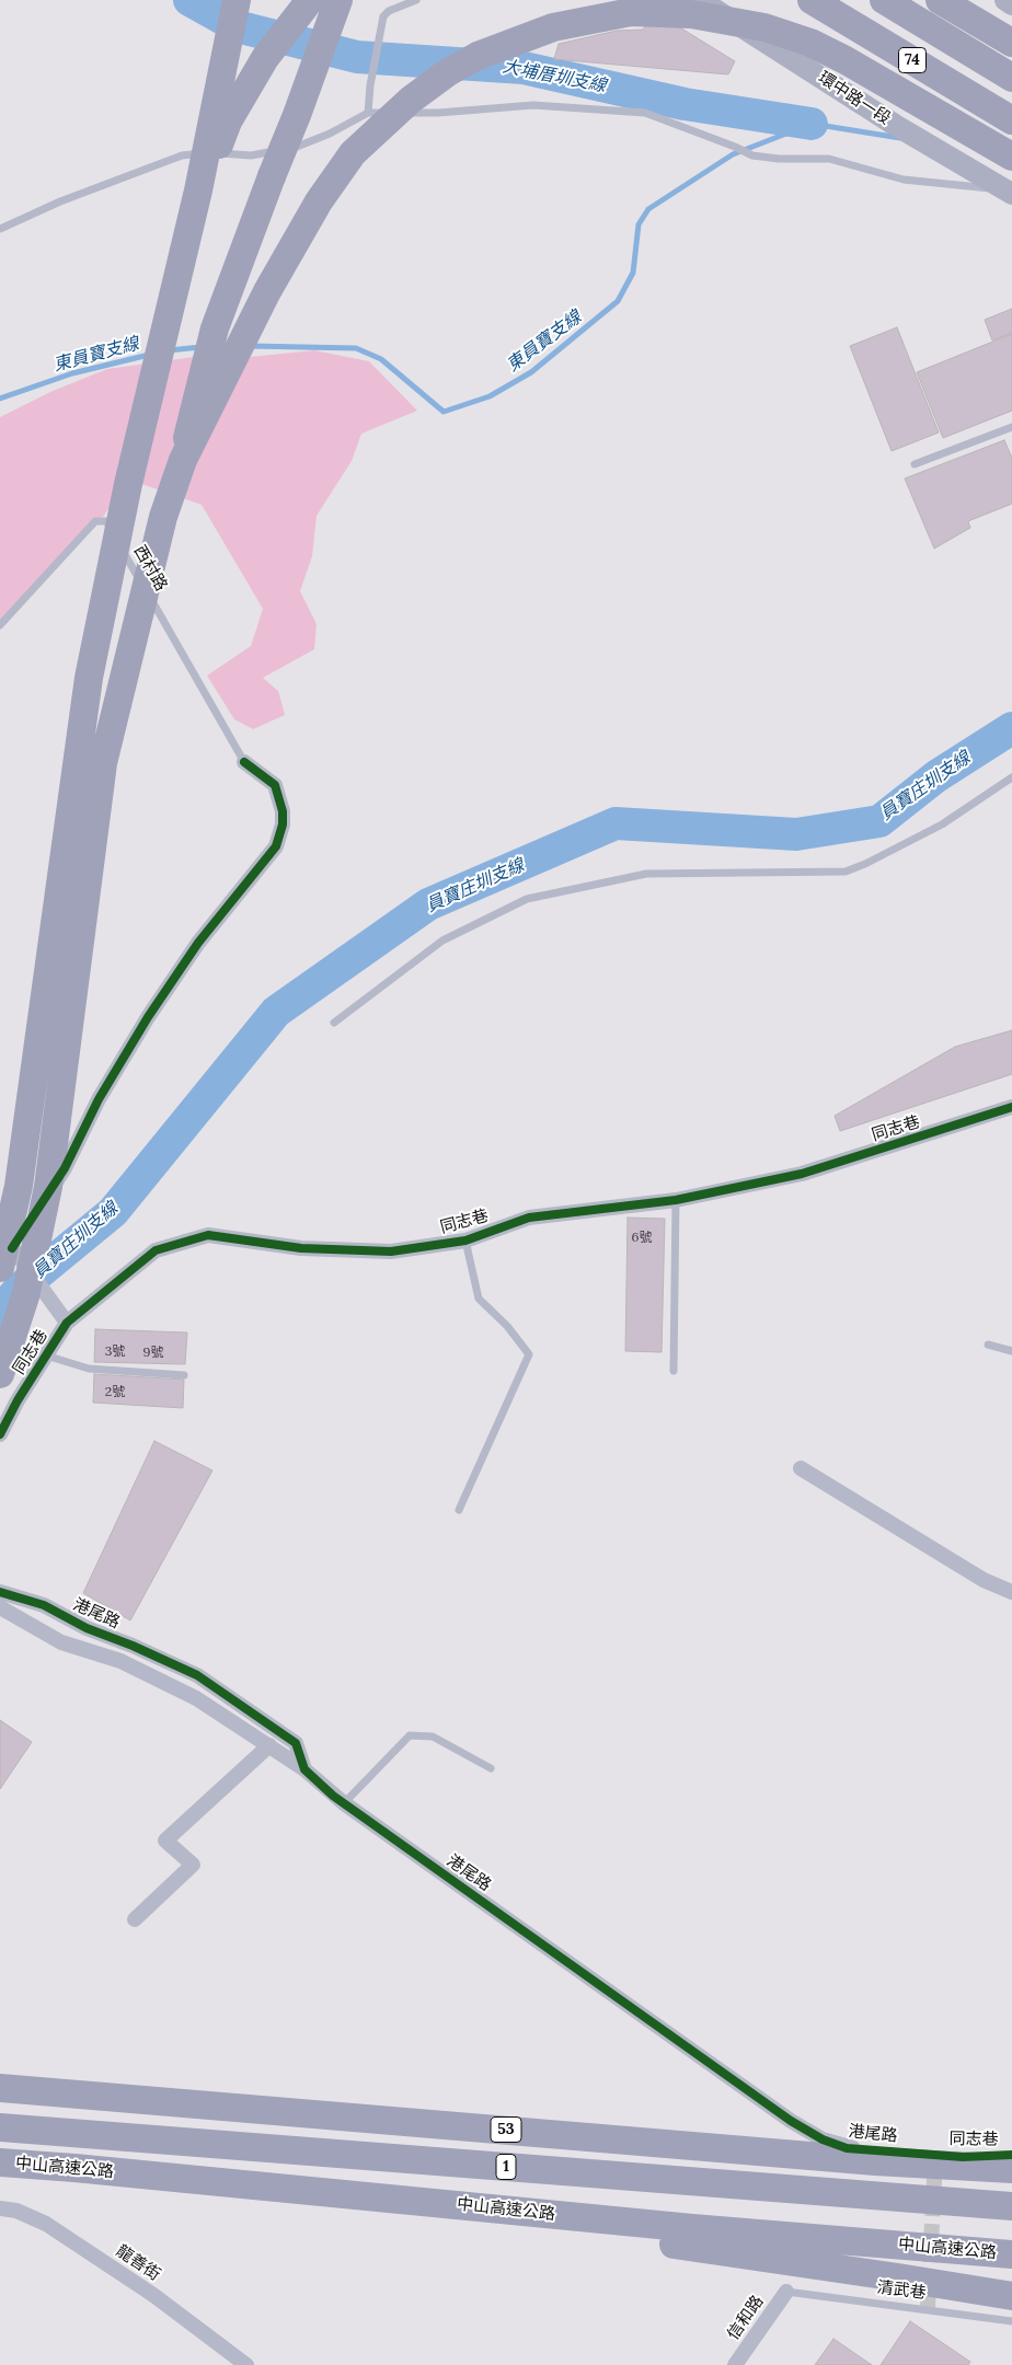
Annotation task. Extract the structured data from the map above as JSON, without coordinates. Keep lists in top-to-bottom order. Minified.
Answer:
{"streets":{"highway":["74","53","1","中山高速公路"],"street":["環中路一段","同志巷","港尾路","龍善街","信和路"],"lane":["西村路","清武巷"]},"crossings":[["同志巷","港尾路"],["清武巷","信和路"]],"water":["大埔厝圳支線","東員寶支線","員寶庄圳支線"],"house_numbers":["6號","3號","9號","2號"]}
